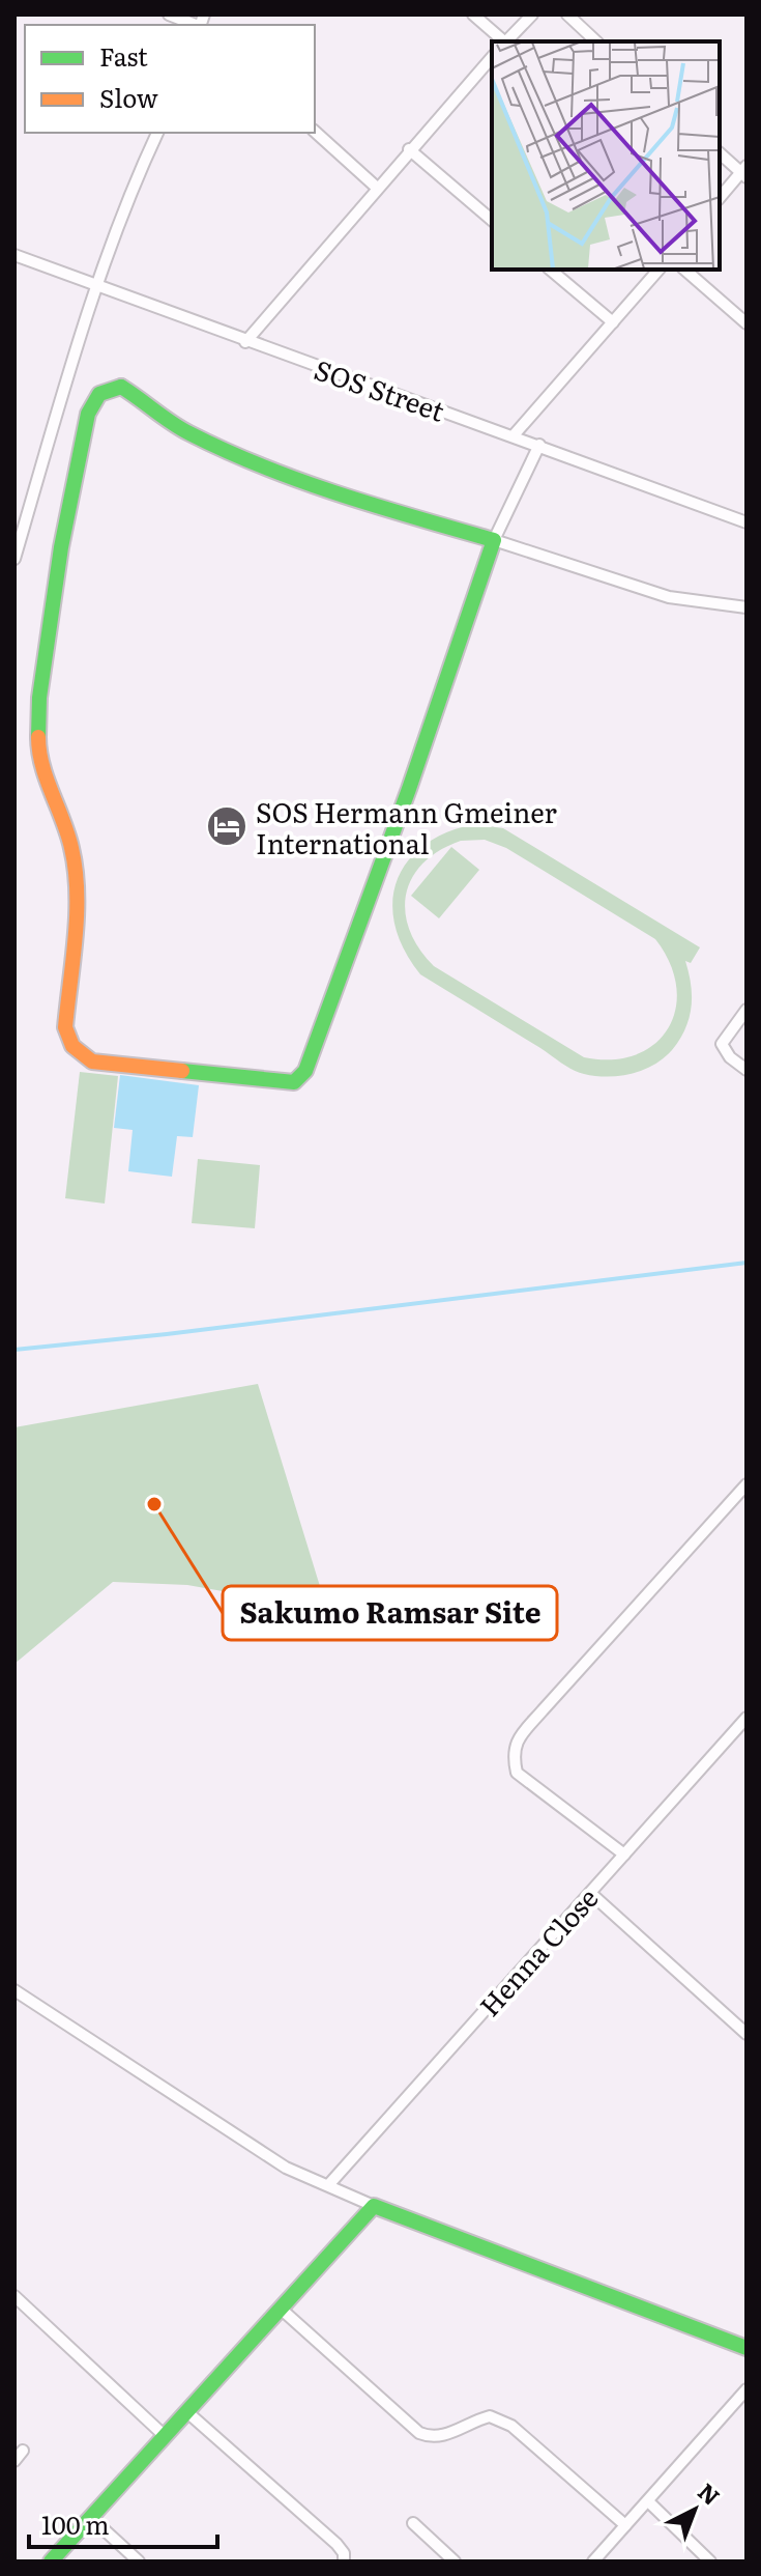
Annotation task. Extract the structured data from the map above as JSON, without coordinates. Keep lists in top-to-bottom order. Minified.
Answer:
{"streets":{"street":["SOS Street","Henna Close"]},"places":{"hotel":["SOS Hermann Gmeiner International"],"other":["Sakumo Ramsar Site"]},"legend":["Fast","Slow"],"scale_bar":"100 m","north":"top right"}
